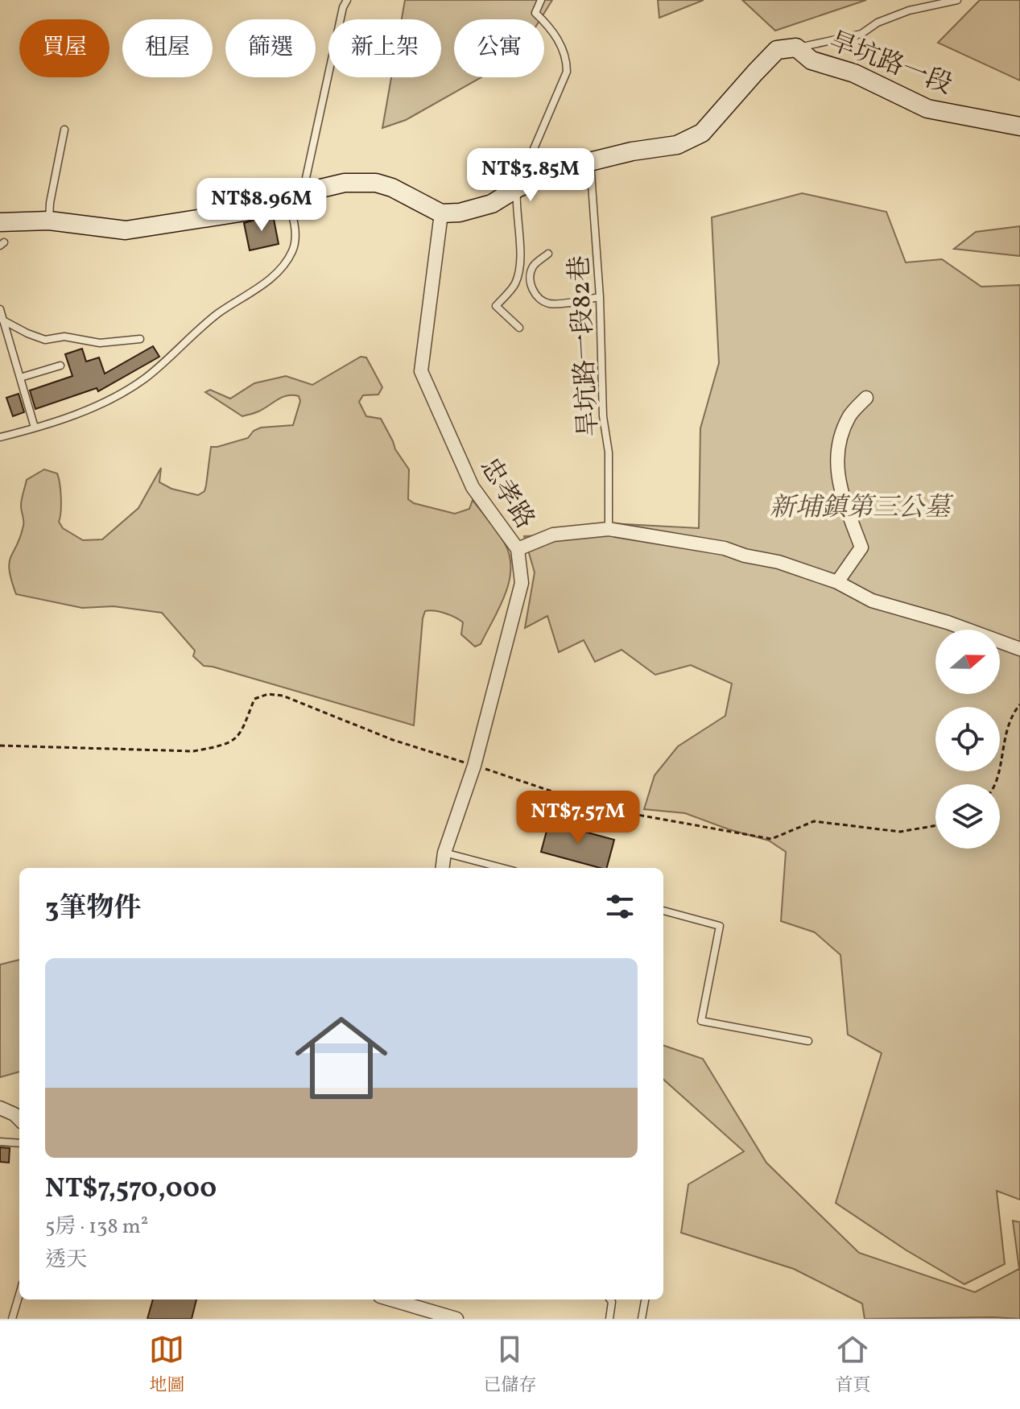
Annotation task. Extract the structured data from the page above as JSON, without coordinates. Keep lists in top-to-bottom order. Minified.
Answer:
{"streets":{"street":["旱坑路一段","忠孝路"],"lane":["旱坑路一段82巷"]},"crossings":[["旱坑路一段","旱坑路一段82巷"],["旱坑路一段","忠孝路"]],"parks":["新埔鎮第三公墓"],"north":"right","page":{"chip":["買屋","租屋","篩選","新上架","公寓"],"price":["NT$3.85M","NT$8.96M","NT$7.57M"],"heading":"3筆物件","list":[{"name":"NT$7,570,000","note":"5房 · 138 m² · 透天"}],"tabs":["地圖","已儲存","首頁"]}}
